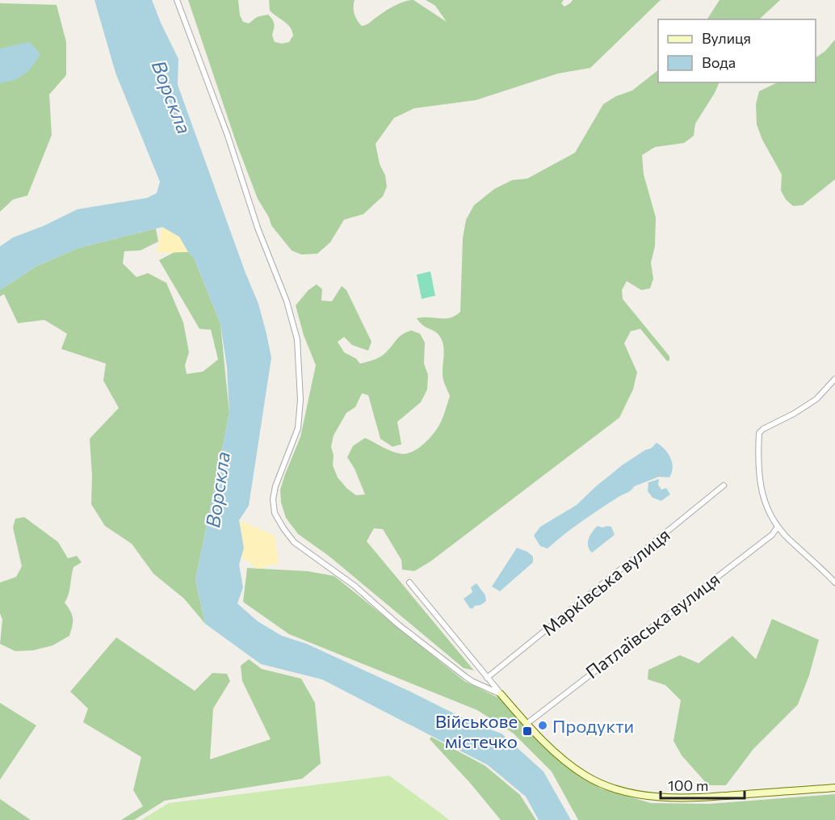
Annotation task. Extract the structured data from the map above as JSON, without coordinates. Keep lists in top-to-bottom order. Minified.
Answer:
{"streets":{"street":["Марківська вулиця","Патлаївська вулиця"]},"water":["Ворскла"],"places":{"other":["Продукти"],"transit":["Військове містечко"]},"legend":["Вулиця","Вода"],"scale_bar":"100 m"}
